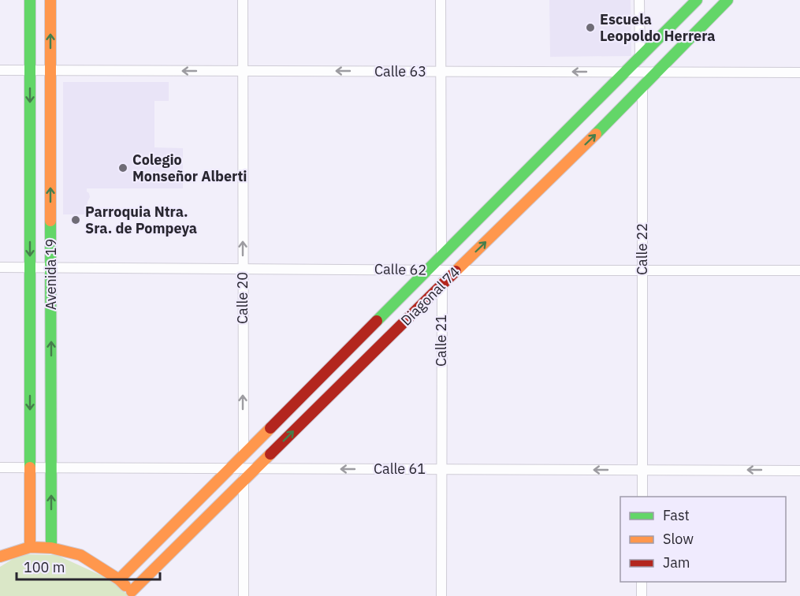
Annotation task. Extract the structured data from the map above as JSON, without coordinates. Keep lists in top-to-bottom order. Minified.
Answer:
{"streets":{"main road":["Avenida 19","Diagonal 74"],"street":["Calle 63","Calle 22","Calle 62","Calle 20","Calle 21","Calle 61"]},"crossings":[["Calle 63","Calle 22"],["Calle 63","Avenida 19"],["Calle 63","Diagonal 74"],["Calle 63","Calle 20"],["Calle 63","Calle 21"],["Calle 22","Calle 62"],["Calle 22","Diagonal 74"],["Calle 22","Calle 61"],["Calle 62","Avenida 19"],["Calle 62","Diagonal 74"],["Calle 62","Calle 20"],["Calle 62","Calle 21"],["Avenida 19","Calle 61"],["Diagonal 74","Calle 20"],["Diagonal 74","Calle 21"],["Diagonal 74","Calle 61"],["Calle 20","Calle 61"],["Calle 21","Calle 61"]],"one_way":["Calle 63","Calle 20","Calle 61"],"places":["Escuela Leopoldo Herrera","Colegio Monseñor Alberti","Parroquia Ntra. Sra. de Pompeya"],"legend":["Fast","Slow","Jam"],"scale_bar":"100 m"}
